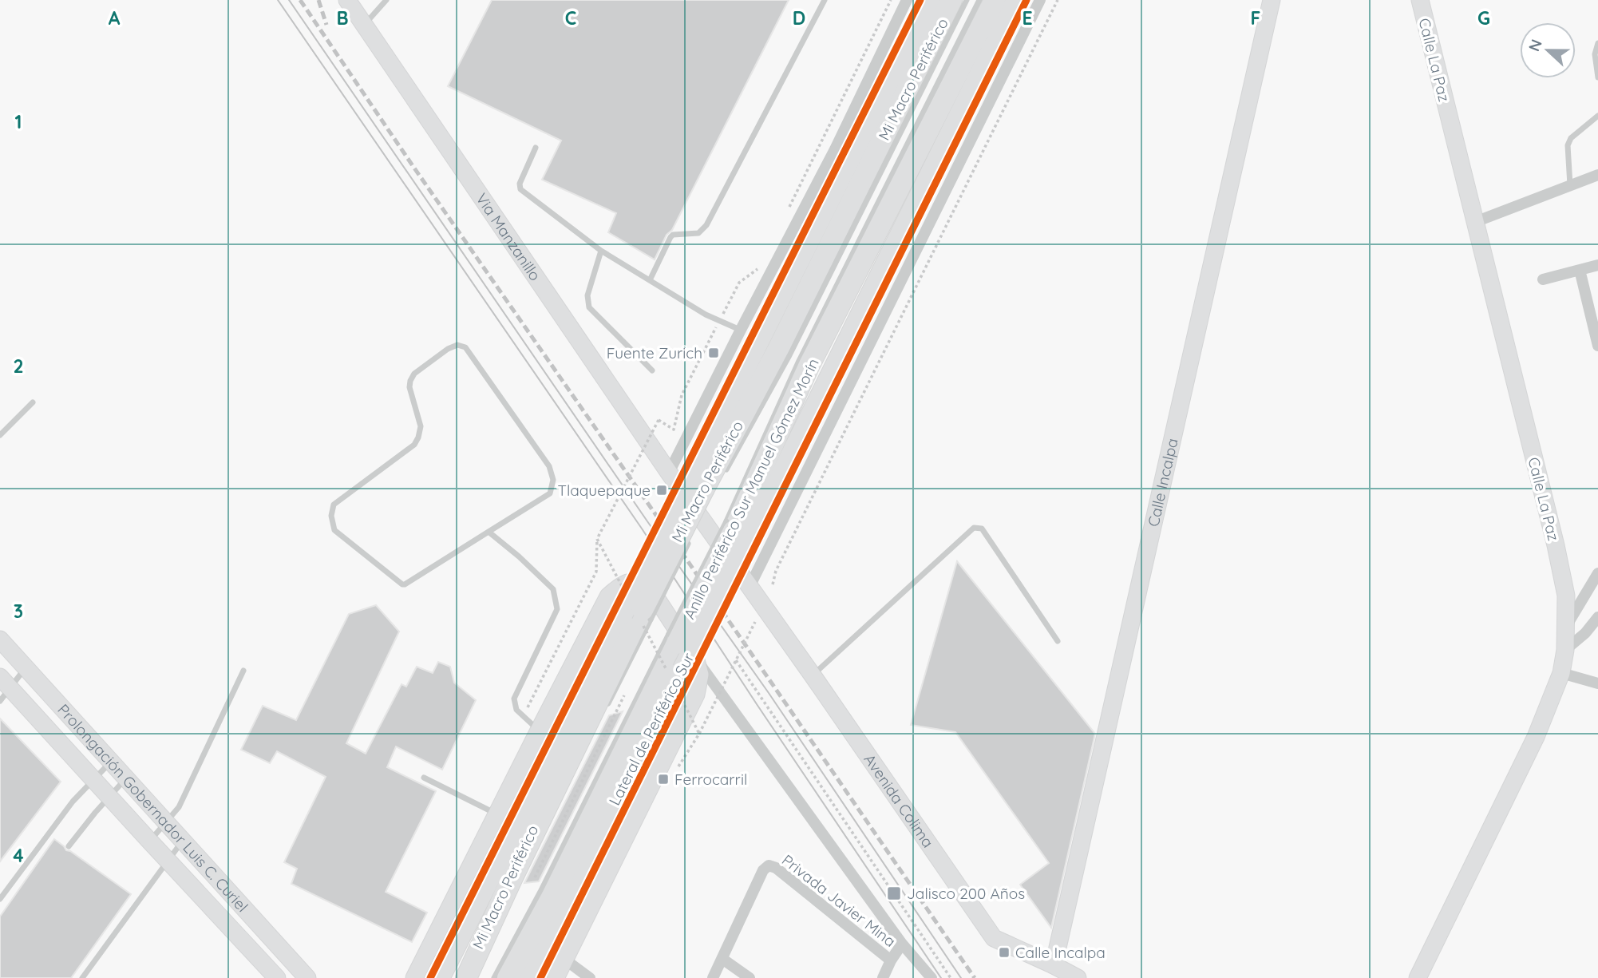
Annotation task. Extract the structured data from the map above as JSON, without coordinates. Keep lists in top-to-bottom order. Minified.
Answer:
{"streets":{"highway":["Anillo Periférico Sur Manuel Gómez Morín"],"street":["Calle La Paz","Via Manzanillo","Calle Incalpa","Lateral de Periférico Sur","Avenida Colima","Prolongación Gobernador Luis C. Curiel","Privada Javier Mina"],"lane":["Mi Macro Periférico"]},"crossings":[["Mi Macro Periférico","Anillo Periférico Sur Manuel Gómez Morín"],["Mi Macro Periférico","Lateral de Periférico Sur"],["Via Manzanillo","Avenida Colima"],["Calle Incalpa","Avenida Colima"],["Anillo Periférico Sur Manuel Gómez Morín","Lateral de Periférico Sur"]],"places":{"transit":["Fuente Zurich","Tlaquepaque","Ferrocarril","Jalisco 200 Años","Calle Incalpa"]},"north":"left","grid":{"columns":["A","B","C","D","E","F","G"],"rows":["1","2","3","4"]}}
